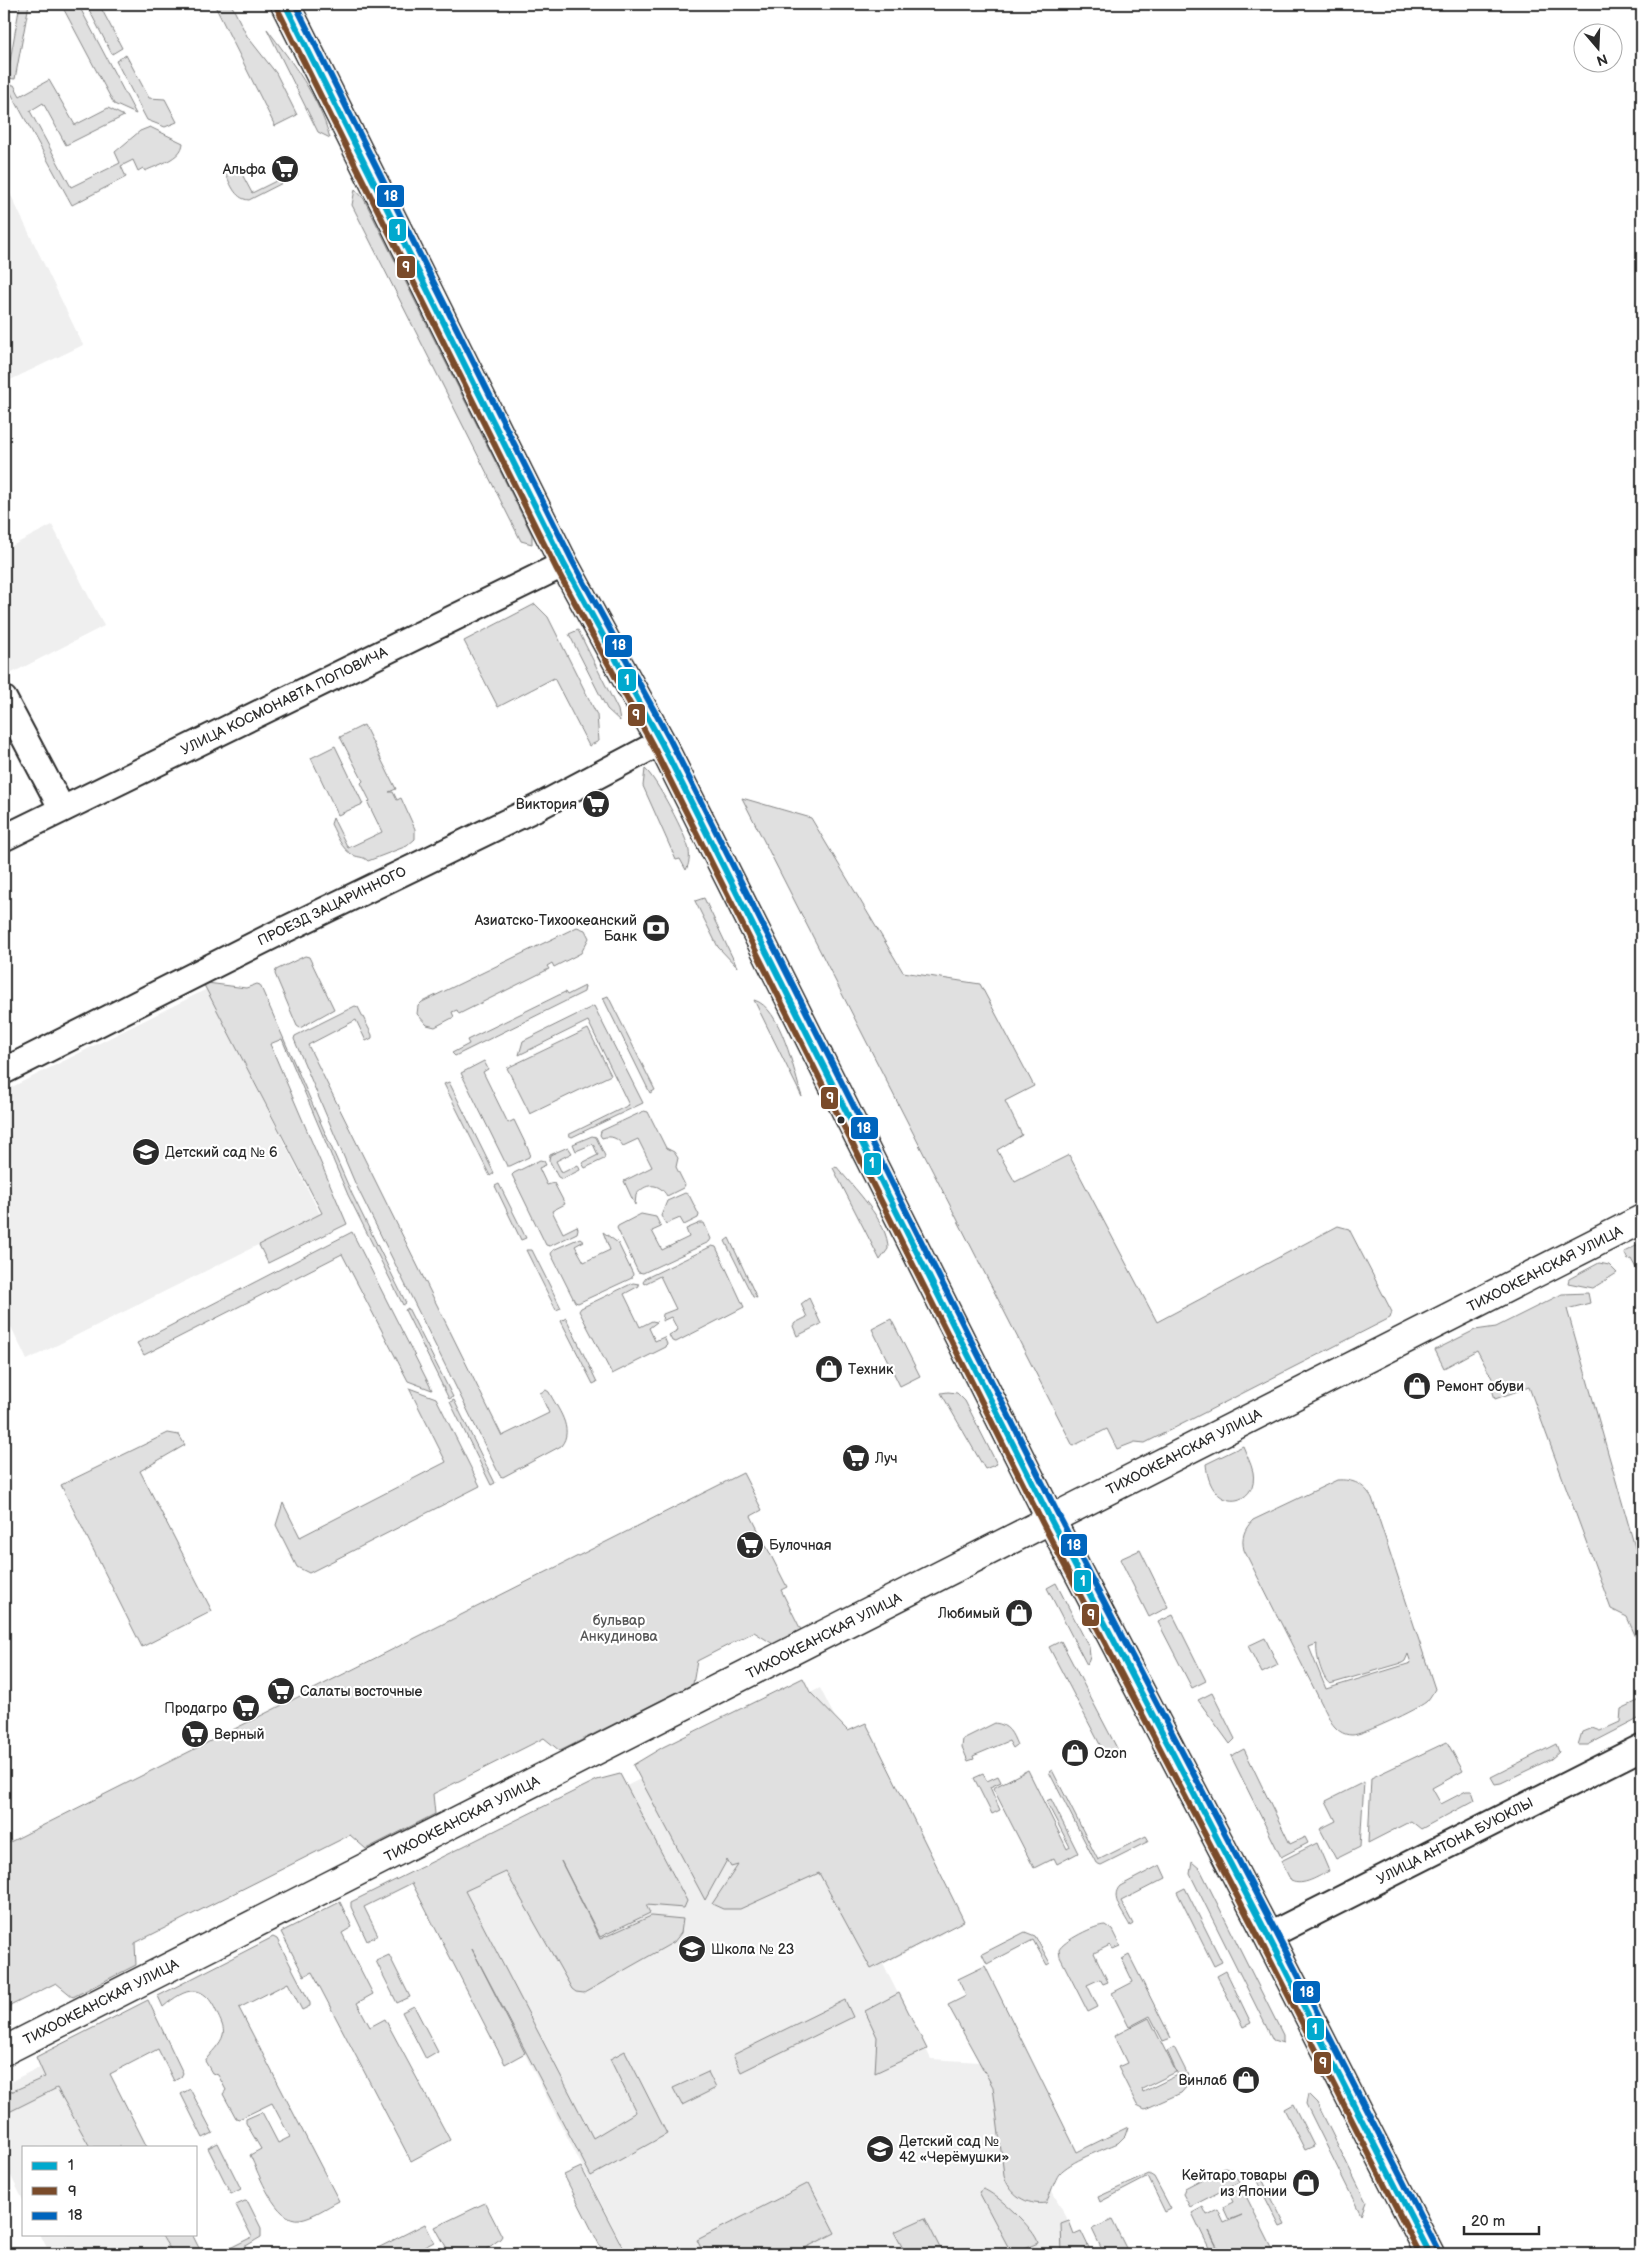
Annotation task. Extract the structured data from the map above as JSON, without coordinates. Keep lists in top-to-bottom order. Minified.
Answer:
{"streets":{"main road":["ТИХООКЕАНСКАЯ УЛИЦА"],"street":["УЛИЦА КОСМОНАВТА ПОПОВИЧА","ПРОЕЗД ЗАЦАРИННОГО","УЛИЦА АНТОНА БУЮКЛЫ"]},"parks":["бульвар Анкудинова"],"places":{"supermarket":["Альфа","Виктория","Луч","Булочная","Салаты восточные","Продагро","Верный"],"bank":["Азиатско-Тихоокеанский Банк"],"school or university":["Детский сад № 6","Школа № 23","Детский сад № 42 «Черёмушки»"],"shop":["Техник","Ремонт обуви","Любимый","Ozon","Винлаб","Кейтаро товары из Японии"]},"lines":["transit line 1","transit line 18","transit line 9"],"legend":["1","9","18"],"scale_bar":"20 m","north":"bottom"}
